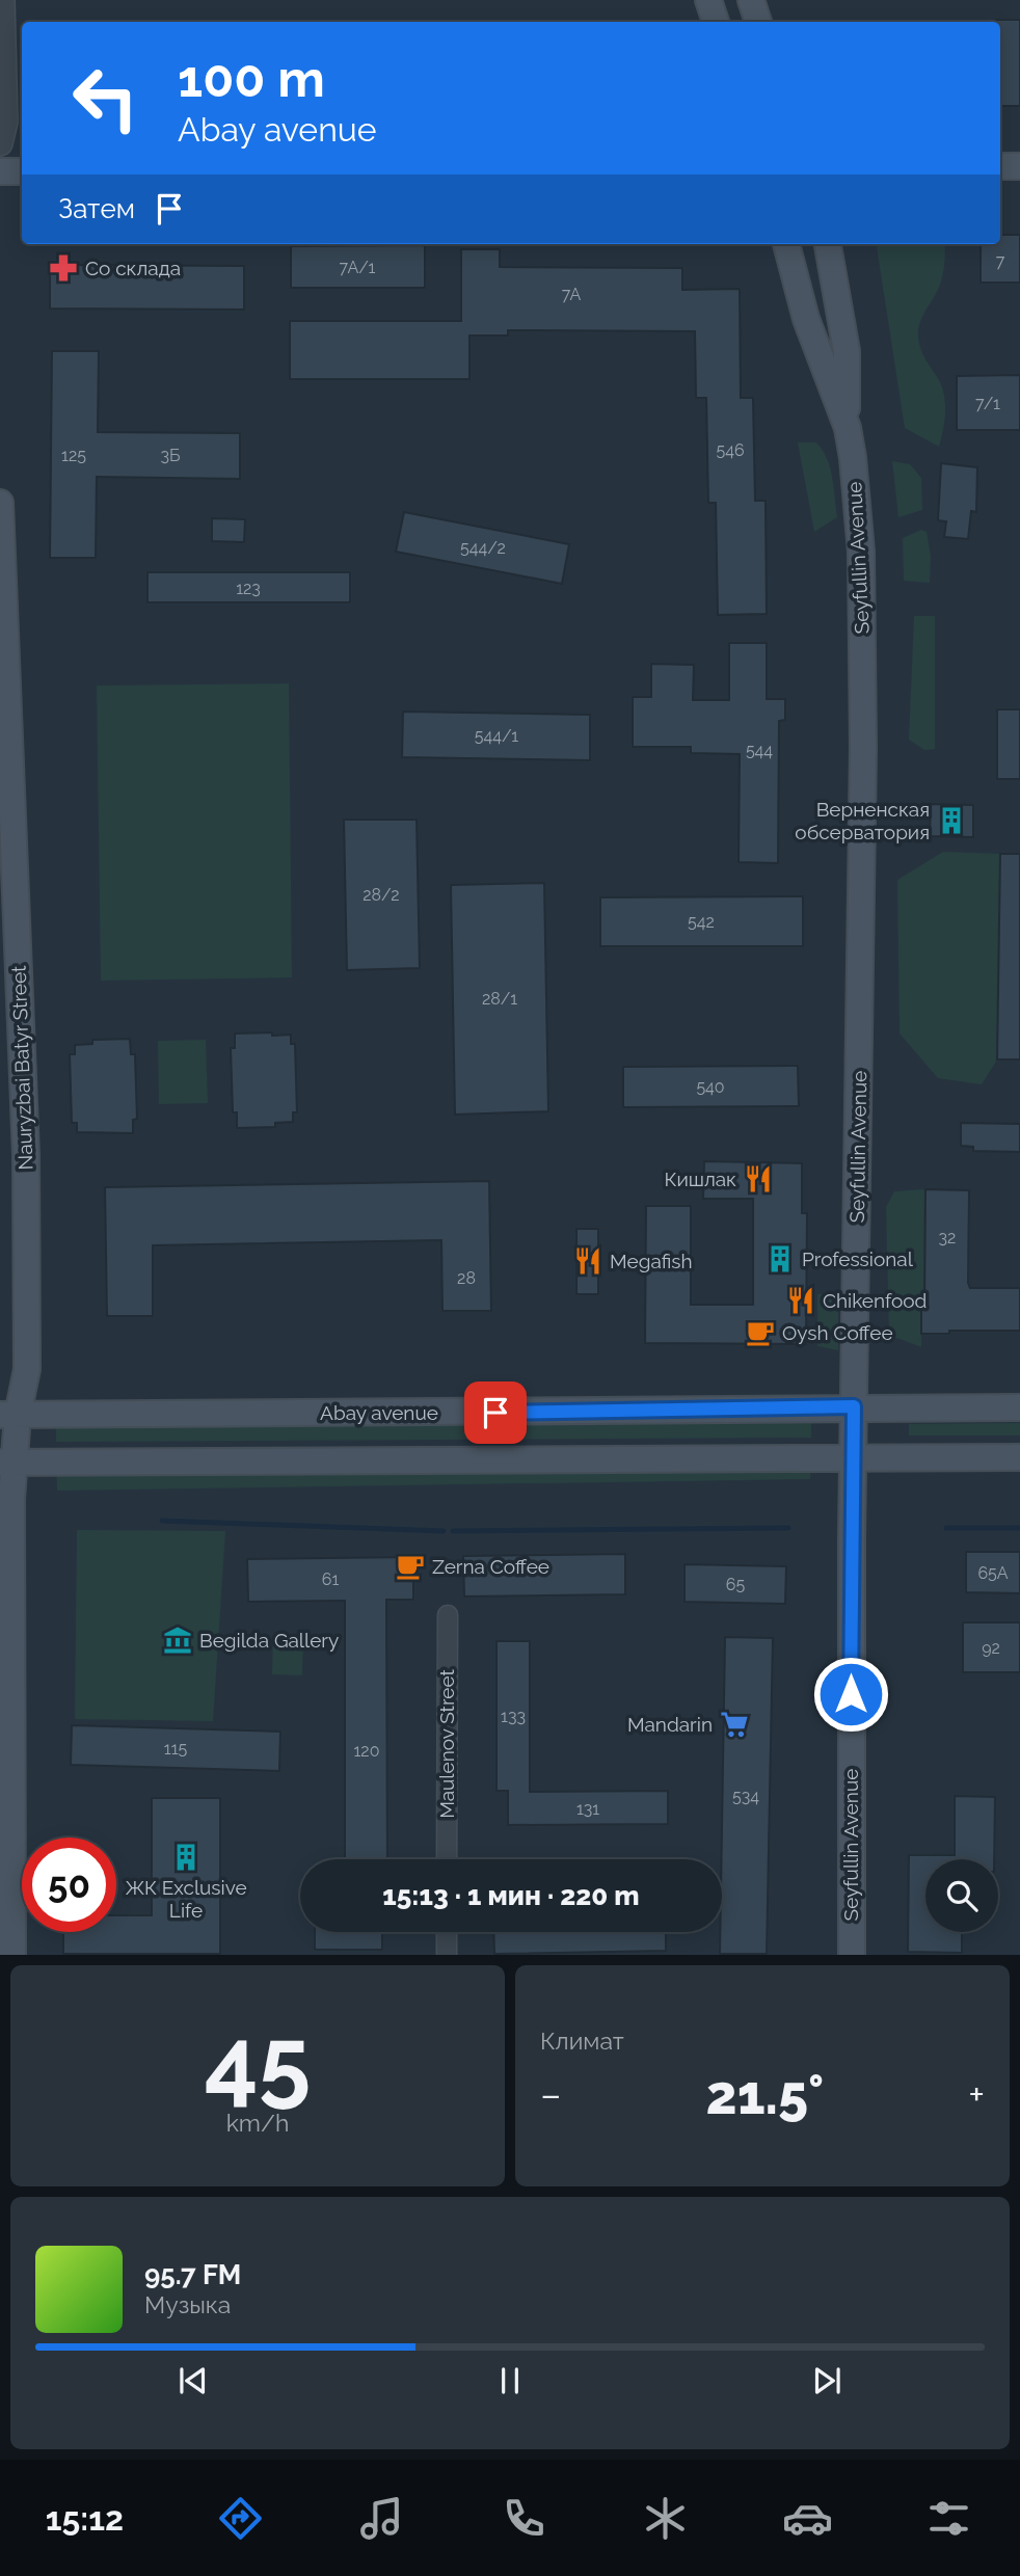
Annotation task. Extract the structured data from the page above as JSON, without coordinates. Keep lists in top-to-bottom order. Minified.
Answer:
{"streets":{"main road":["Seyfullin Avenue","Nauryzbai Batyr Street","Abay avenue"],"street":["Maulenov Street"]},"crossings":[["Seyfullin Avenue","Abay avenue"],["Nauryzbai Batyr Street","Abay avenue"]],"places":{"pharmacy":["Со склада"],"building":["Верненская обсерватория","Professional","ЖК Exclusive Life"],"restaurant":["Кишлак","Megafish","Chikenfood"],"cafe":["Oysh Coffee","Zerna Coffee"],"museum":["Begilda Gallery"],"supermarket":["Mandarin"]},"house_numbers":["7","7А/1","7А","7/1","546","125","3Б","544/2","123","544/1","544","28/2","542","28/1","540","32","28","65А","61","65","92","133","115","120","534","131"],"page":{"turn":["100 m","Abay avenue"],"then":"Затем","limit":"50","trip":"15:13 · 1 мин · 220 m","tile":[["45","km/h"],"Климат"],"heat":["−","21.5°","+"],"song":["95.7 FM","Музыка"],"tabs":"15:12"}}
